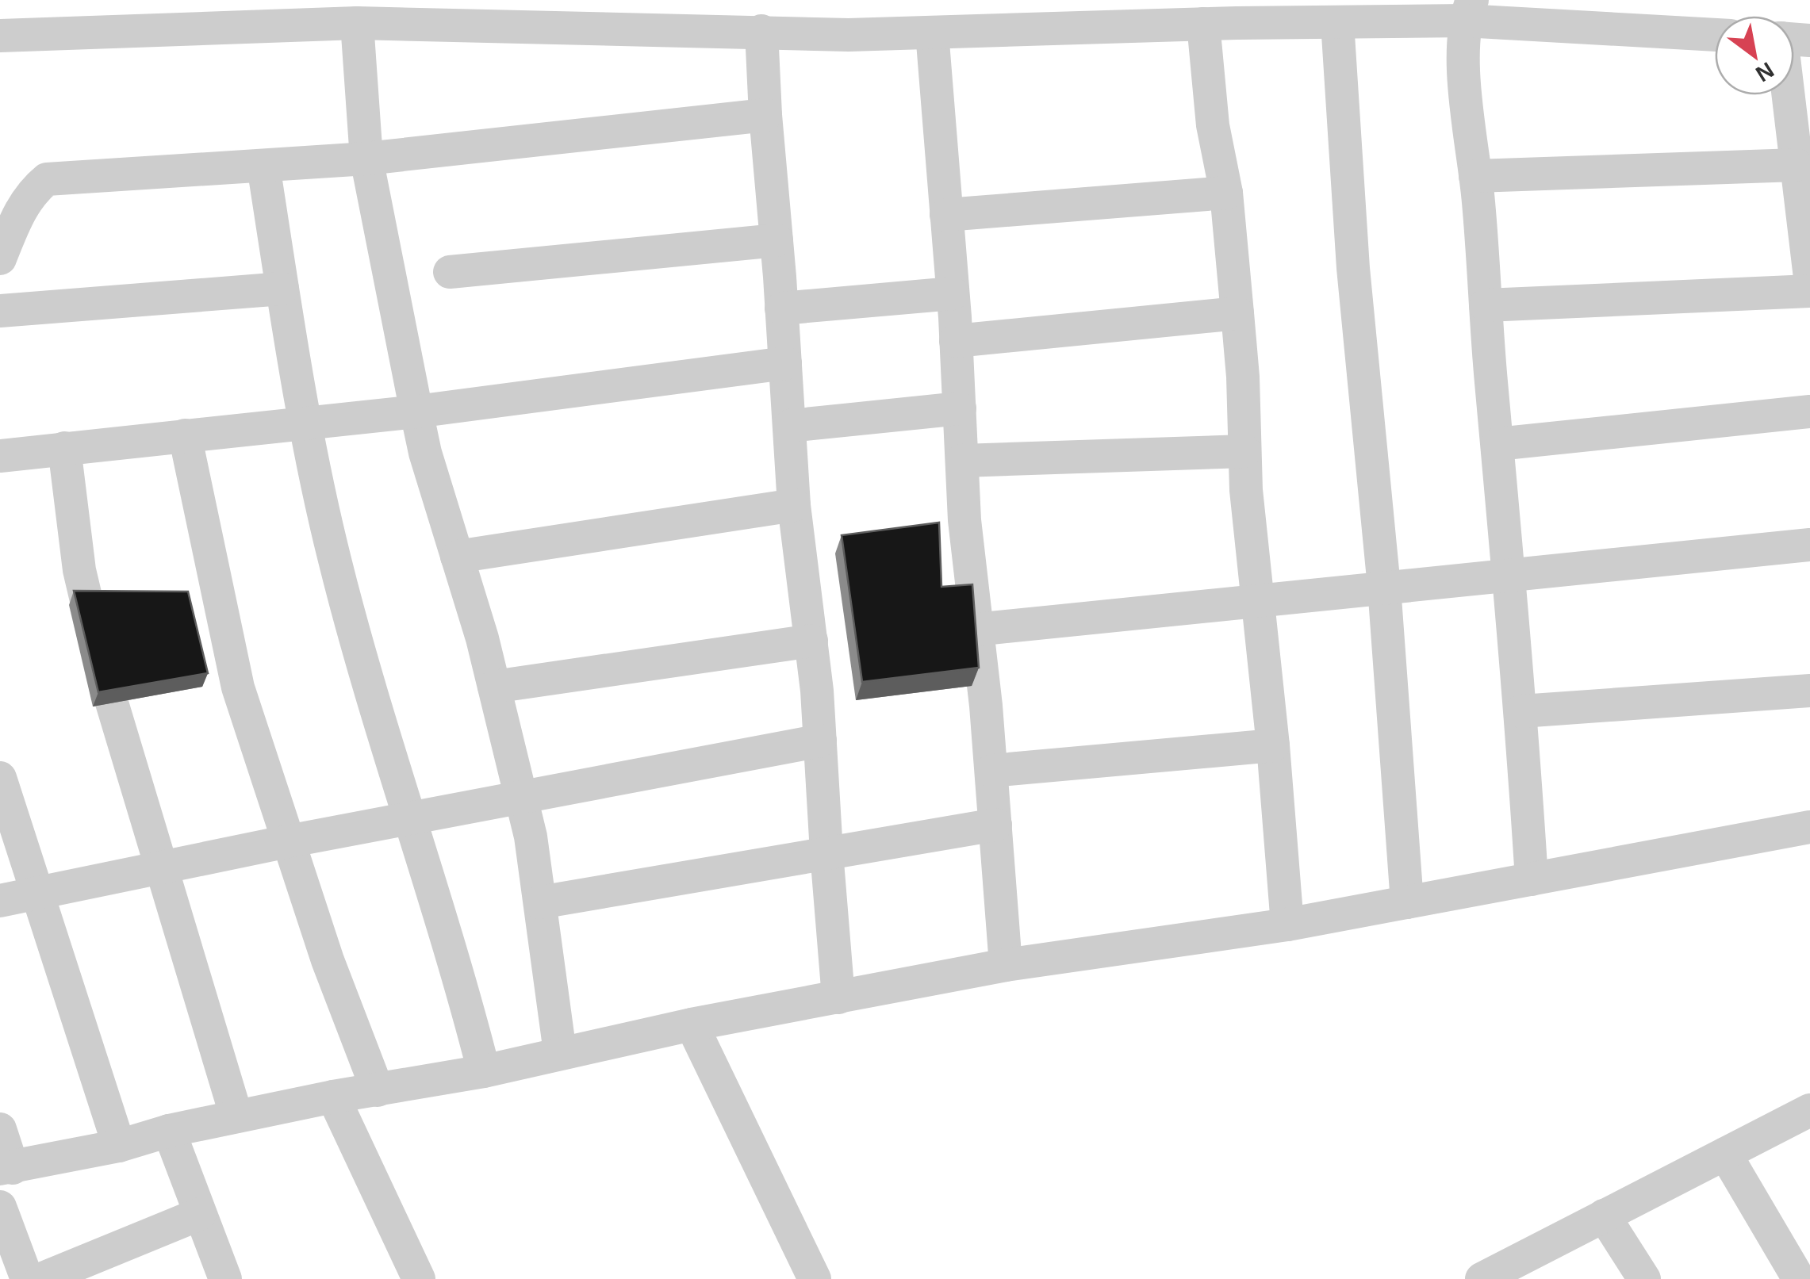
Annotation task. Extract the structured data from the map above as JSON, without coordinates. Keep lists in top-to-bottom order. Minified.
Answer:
{"north":"bottom right"}
